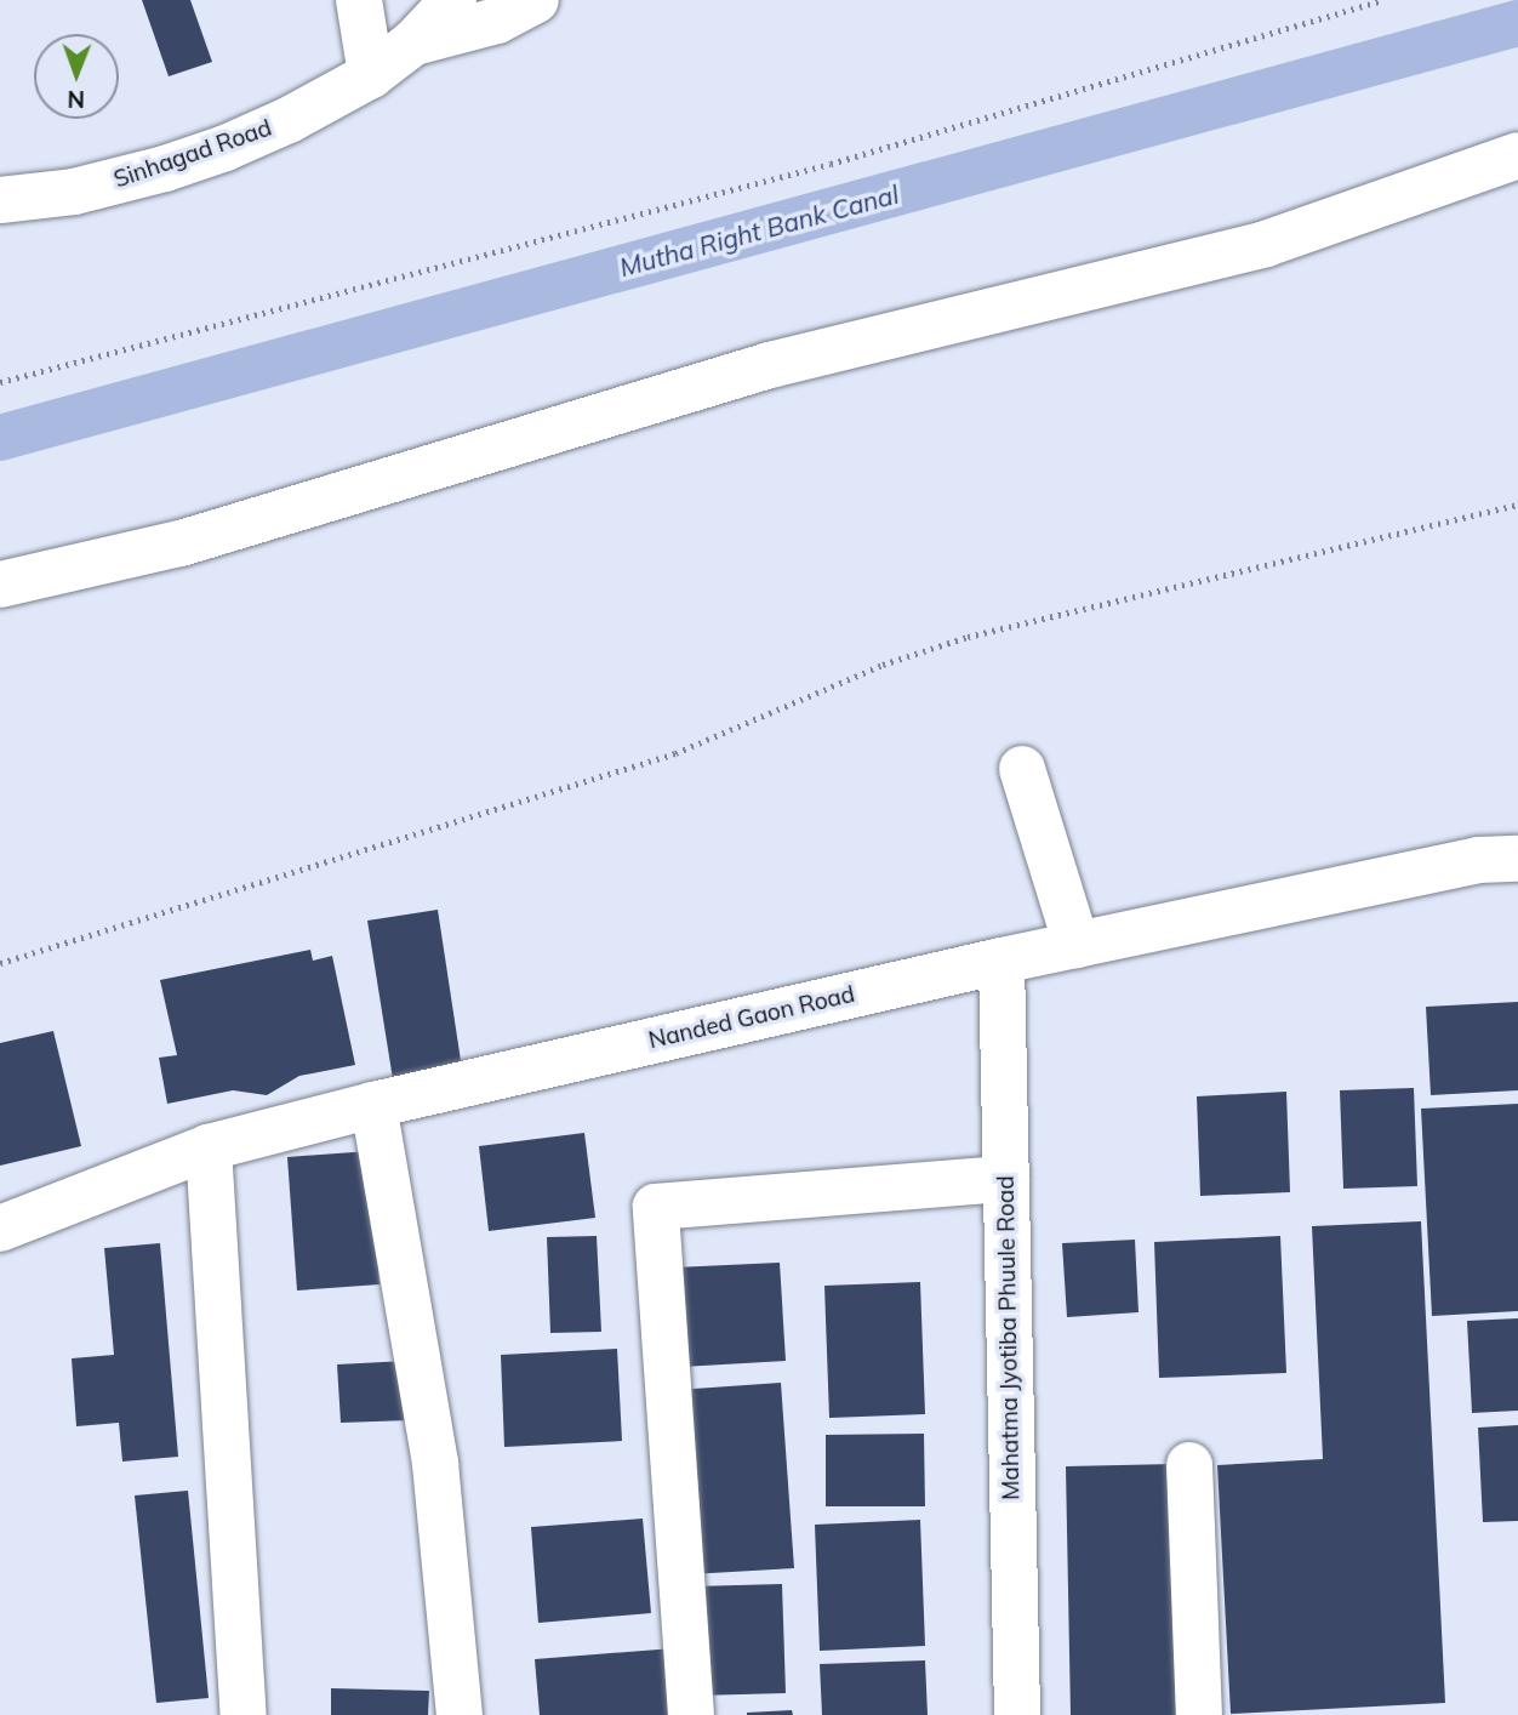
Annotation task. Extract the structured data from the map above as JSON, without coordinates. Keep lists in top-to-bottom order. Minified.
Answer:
{"streets":{"street":["Sinhagad Road","Nanded Gaon Road","Mahatma Jyotiba Phuule Road"]},"crossings":[["Nanded Gaon Road","Mahatma Jyotiba Phuule Road"]],"water":["Mutha Right Bank Canal"],"north":"bottom"}
